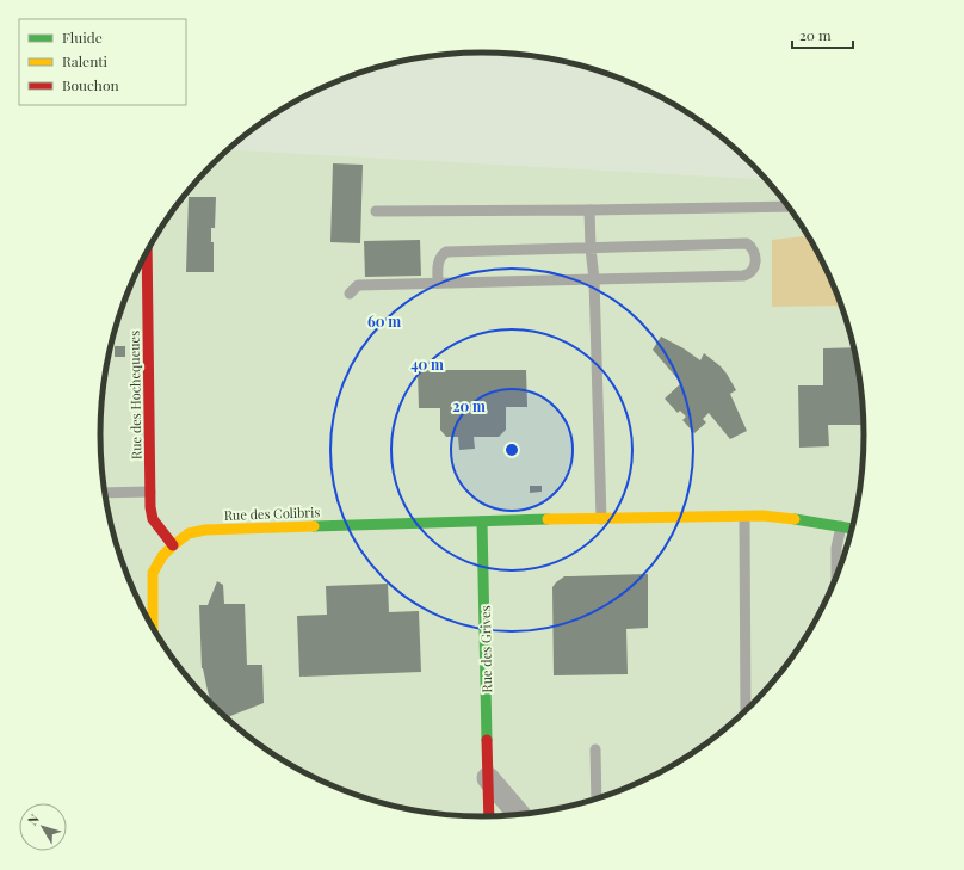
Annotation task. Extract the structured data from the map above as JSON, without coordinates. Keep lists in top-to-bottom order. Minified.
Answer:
{"streets":{"street":["Rue des Hochequeues","Rue des Colibris","Rue des Grives"]},"crossings":[["Rue des Hochequeues","Rue des Colibris"],["Rue des Colibris","Rue des Grives"]],"legend":["Fluide","Ralenti","Bouchon"],"scale_bar":"20 m","north":"top left","rings":["60 m","40 m","20 m"]}
